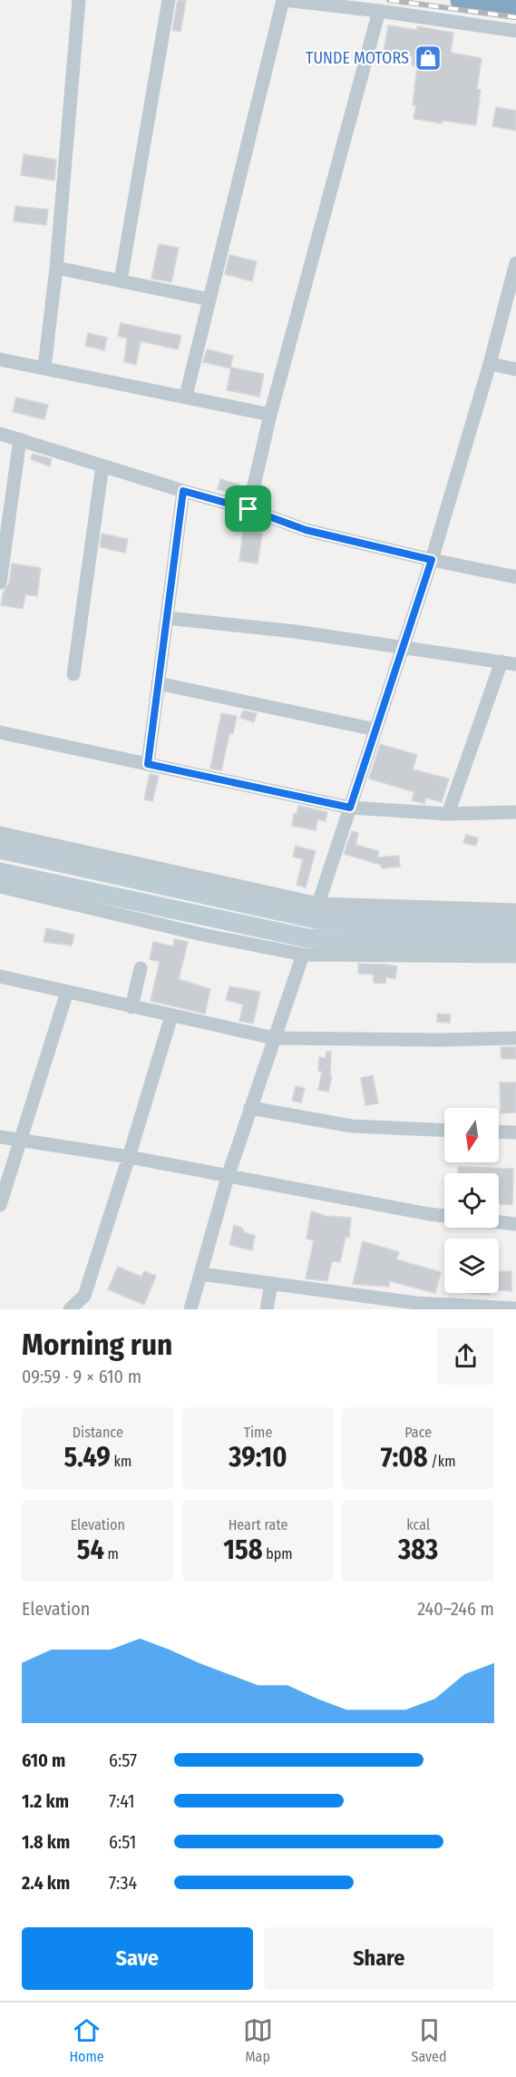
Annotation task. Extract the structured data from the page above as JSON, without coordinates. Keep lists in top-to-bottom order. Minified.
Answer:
{"places":{"shop":["TUNDE MOTORS"]},"north":"bottom","page":{"heading":["Morning run","09:59 · 9 × 610 m"],"stats":[["Distance","5.49 km"],["Time","39:10"],["Pace","7:08 /km"],["Elevation","54 m"],["Heart rate","158 bpm"],["kcal","383"]],"chart":["Elevation","240–246 m"],"list":[{"name":"610 m","note":"6:57"},{"name":"1.2 km","note":"7:41"},{"name":"1.8 km","note":"6:51"},{"name":"2.4 km","note":"7:34"}],"buttons":["Save","Share"],"tabs":["Home","Map","Saved"]}}
